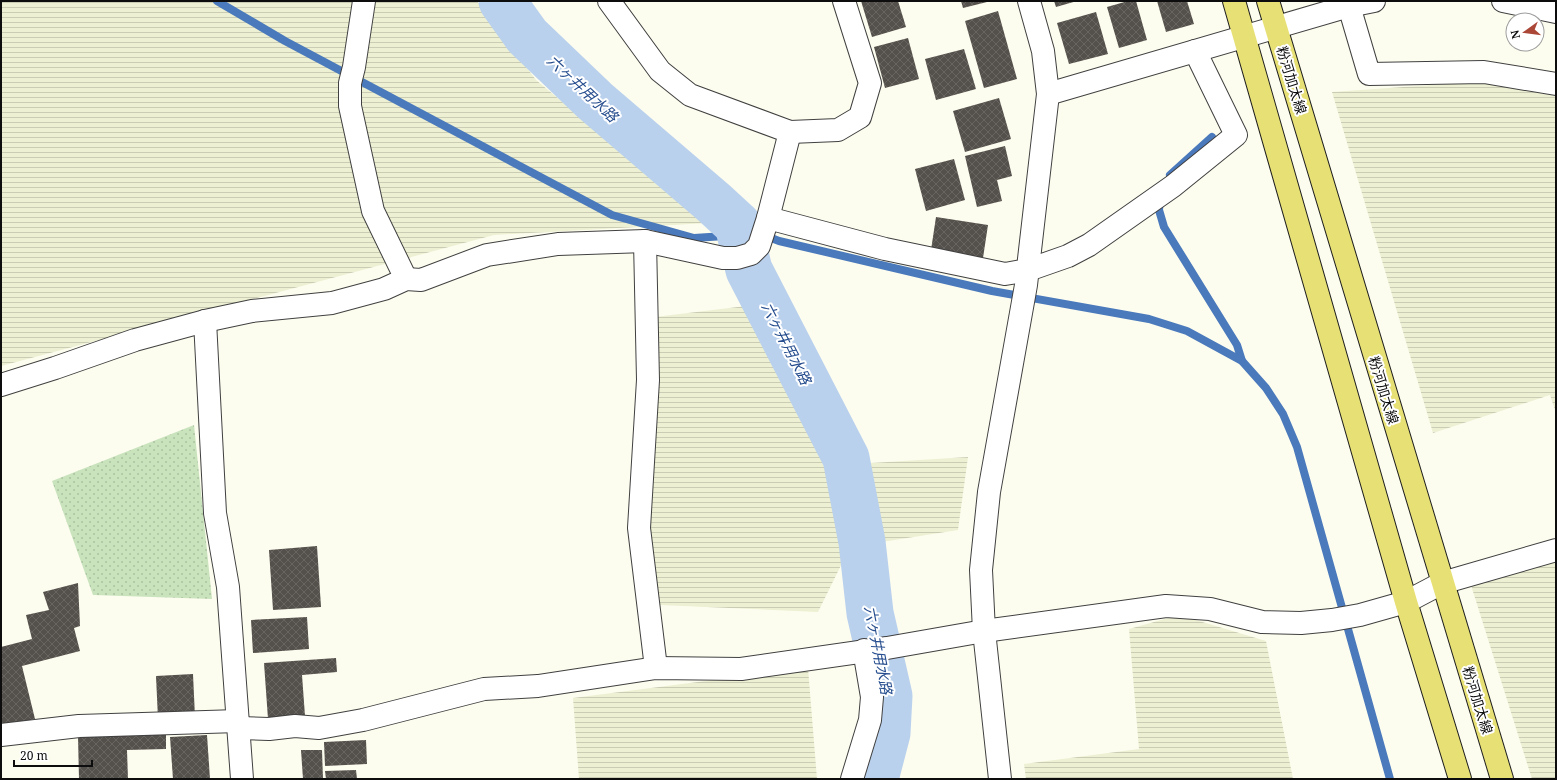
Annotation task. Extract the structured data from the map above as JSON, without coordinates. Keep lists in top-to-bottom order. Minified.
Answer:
{"streets":{"main road":["粉河加太線"]},"water":["六ヶ井用水路"],"scale_bar":"20 m","north":"left"}
